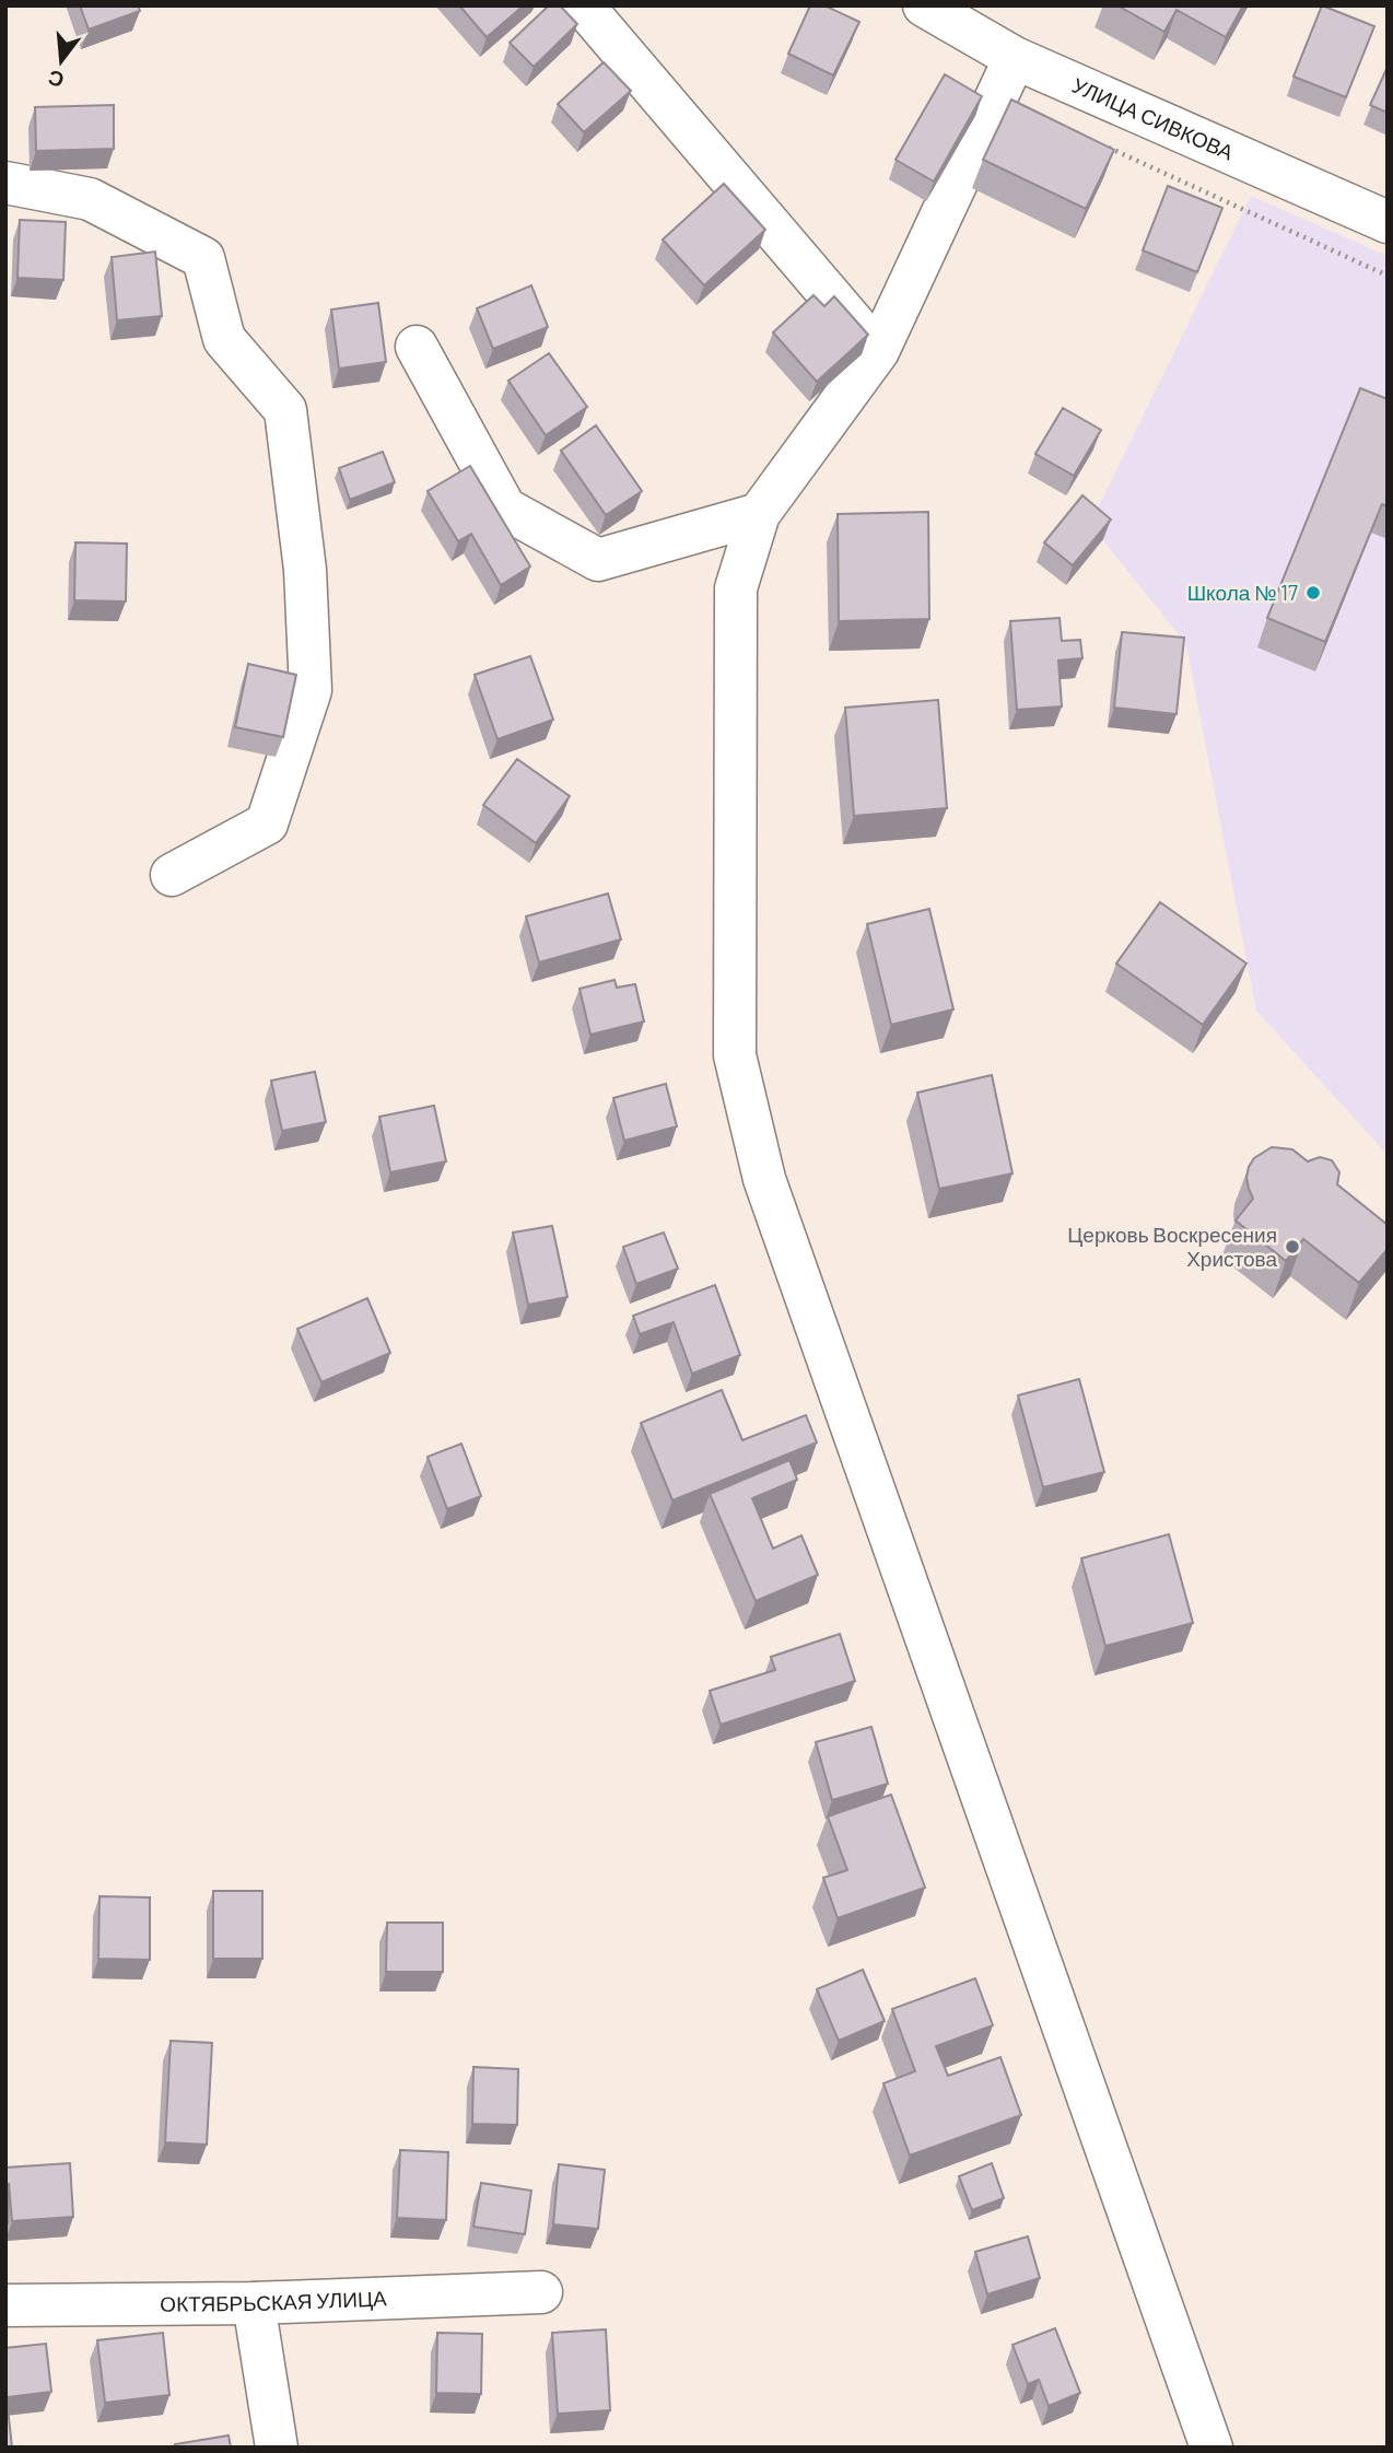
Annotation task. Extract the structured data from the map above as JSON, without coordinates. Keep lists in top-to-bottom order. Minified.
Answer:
{"streets":{"street":["УЛИЦА СИВКОВА","ОКТЯБРЬСКАЯ УЛИЦА"]},"places":["Школа № 17","Церковь Воскресения Христова"],"north":"bottom"}
